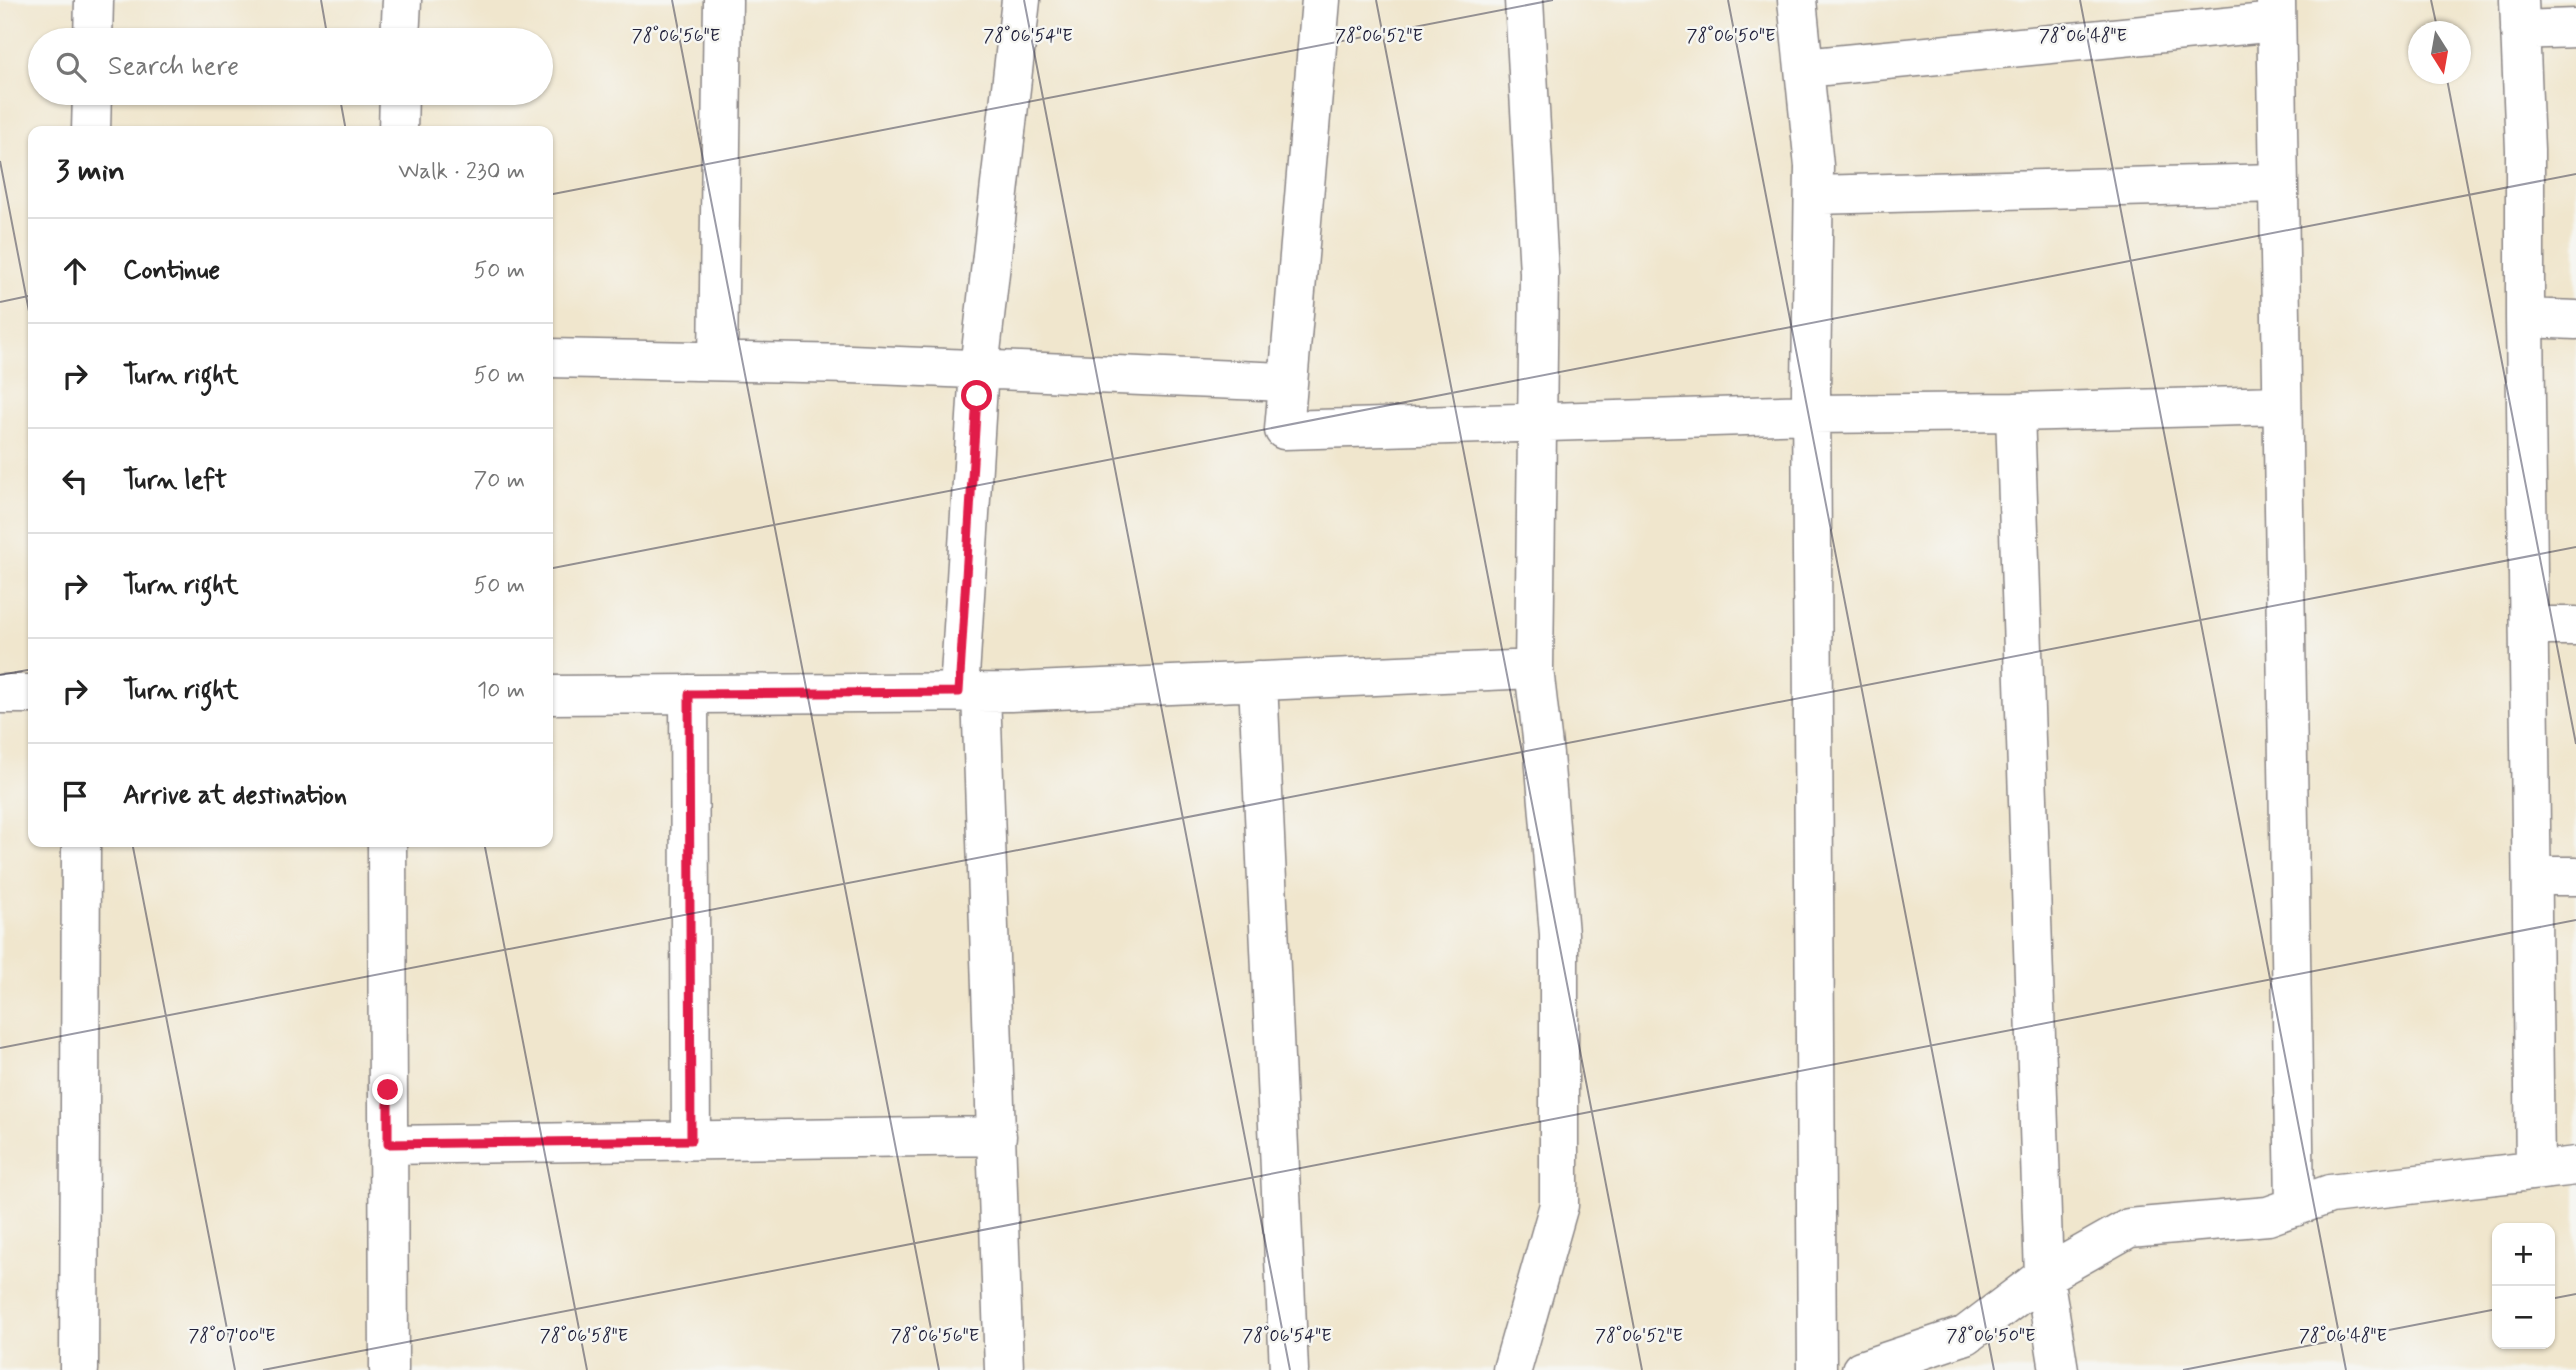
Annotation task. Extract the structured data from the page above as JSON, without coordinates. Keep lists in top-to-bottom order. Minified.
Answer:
{"north":"bottom","page":{"search":"Search here","heading":["3 min","Walk · 230 m"],"list":[["Continue","50 m"],["Turn right","50 m"],["Turn left","70 m"],["Turn right","50 m"],["Turn right","10 m"],"Arrive at destination"],"map_buttons":["+","−"]},"coordinates":["78°06'56\"E","78°06'54\"E","78°06'52\"E","78°06'50\"E","78°06'48\"E","78°07'00\"E","78°06'58\"E"]}
